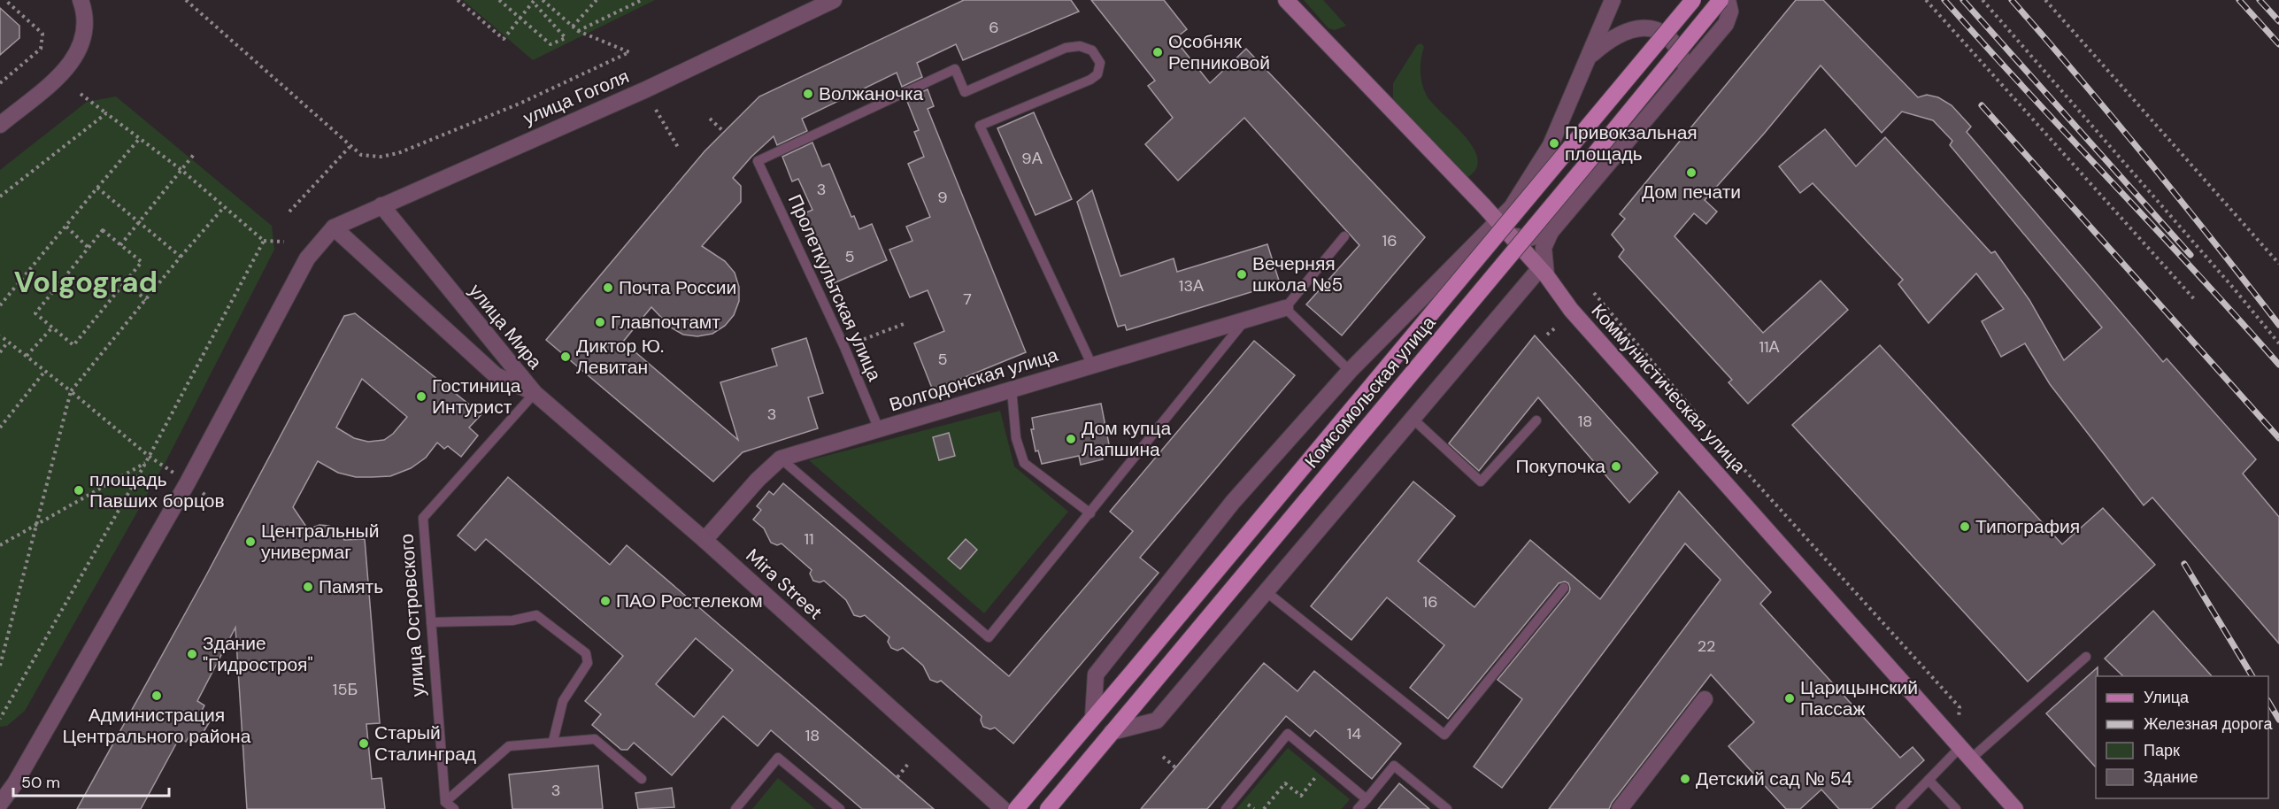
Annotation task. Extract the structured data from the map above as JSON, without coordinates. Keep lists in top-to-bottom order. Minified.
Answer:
{"streets":{"main road":["Коммунистическая улица","Комсомольская улица"],"street":["улица Гоголя","улица Мира","Волгодонская улица","Mira Street"],"lane":["Пролеткультская улица","улица Островского"]},"crossings":[["улица Гоголя","улица Мира"],["Пролеткультская улица","Волгодонская улица"],["улица Мира","Mira Street"],["улица Мира","улица Островского"],["Волгодонская улица","Mira Street"],["Mira Street","улица Островского"]],"districts":["Volgograd"],"places":["Особняк Репниковой","Волжаночка","Привокзальная площадь","Дом печати","Вечерняя школа №5","Почта России","Главпочтамт","Диктор Ю. Левитан","Гостиница Интурист","Дом купца Лапшина","Покупочка","площадь Павших борцов","Типография","Центральный универмаг","Память","ПАО Ростелеком","Здание \"Гидростроя\"","Администрация Центрального района","Царицынский Пассаж","Старый Сталинград","Детский сад № 54"],"house_numbers":["6","9А","3","9","16","5","13А","7","11А","5","3","18","11","16","22","15Б","14","18","3"],"legend":["Улица","Железная дорога","Парк","Здание"],"scale_bar":"50 m"}
